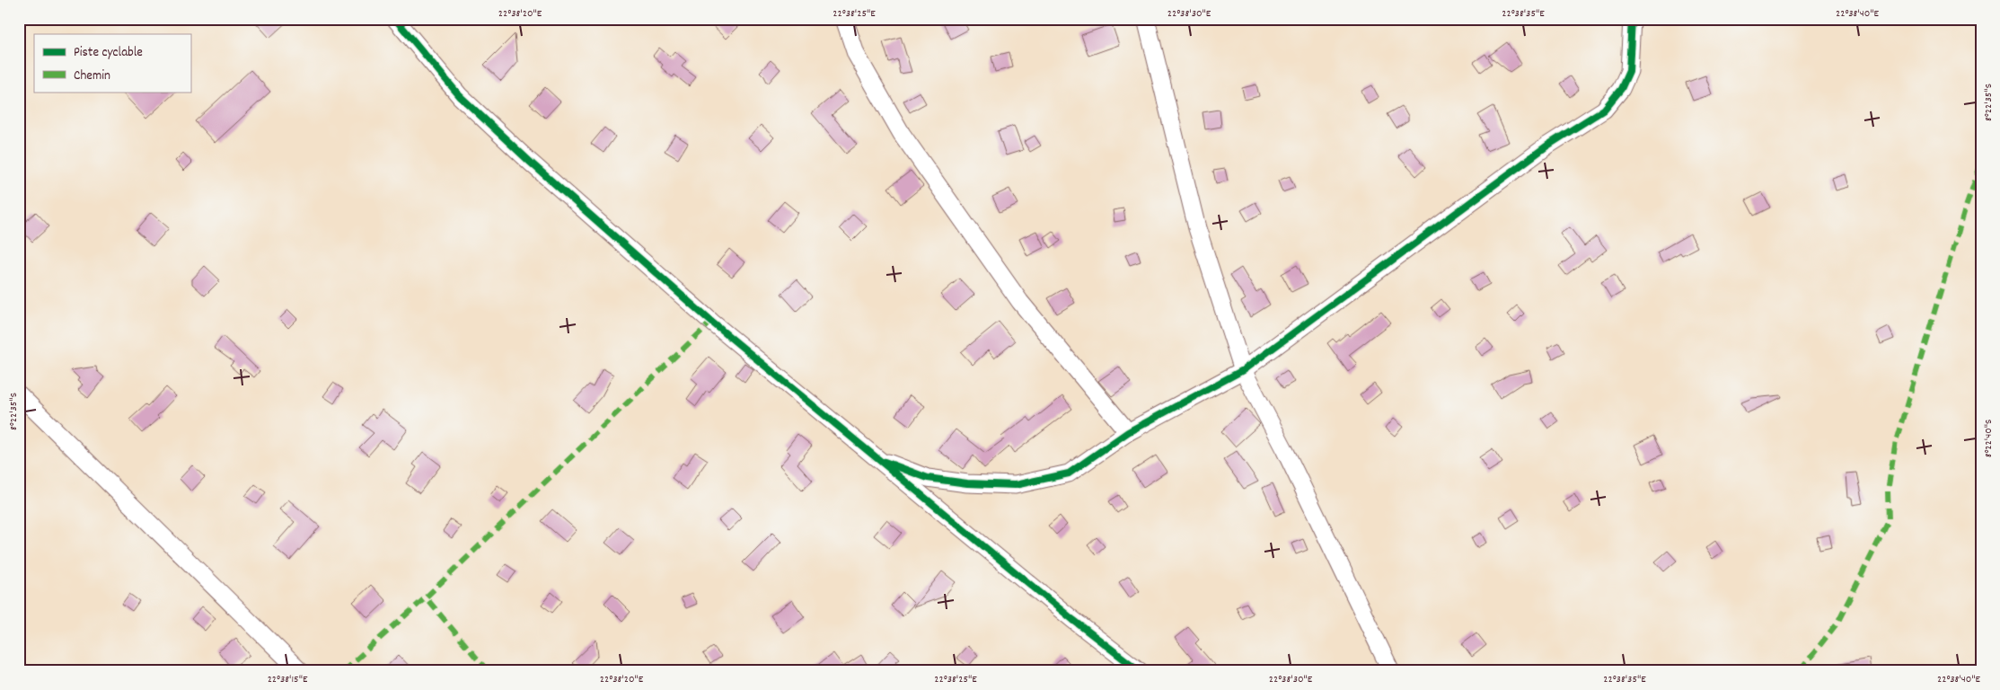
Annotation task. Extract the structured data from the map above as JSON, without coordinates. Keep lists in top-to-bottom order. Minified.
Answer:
{"legend":["Piste cyclable","Chemin"],"coordinates":["22°38'20\"E","22°38'25\"E","22°38'30\"E","22°38'35\"E","22°38'40\"E","8°22'35\"S","8°22'40\"S","22°38'15\"E"]}
